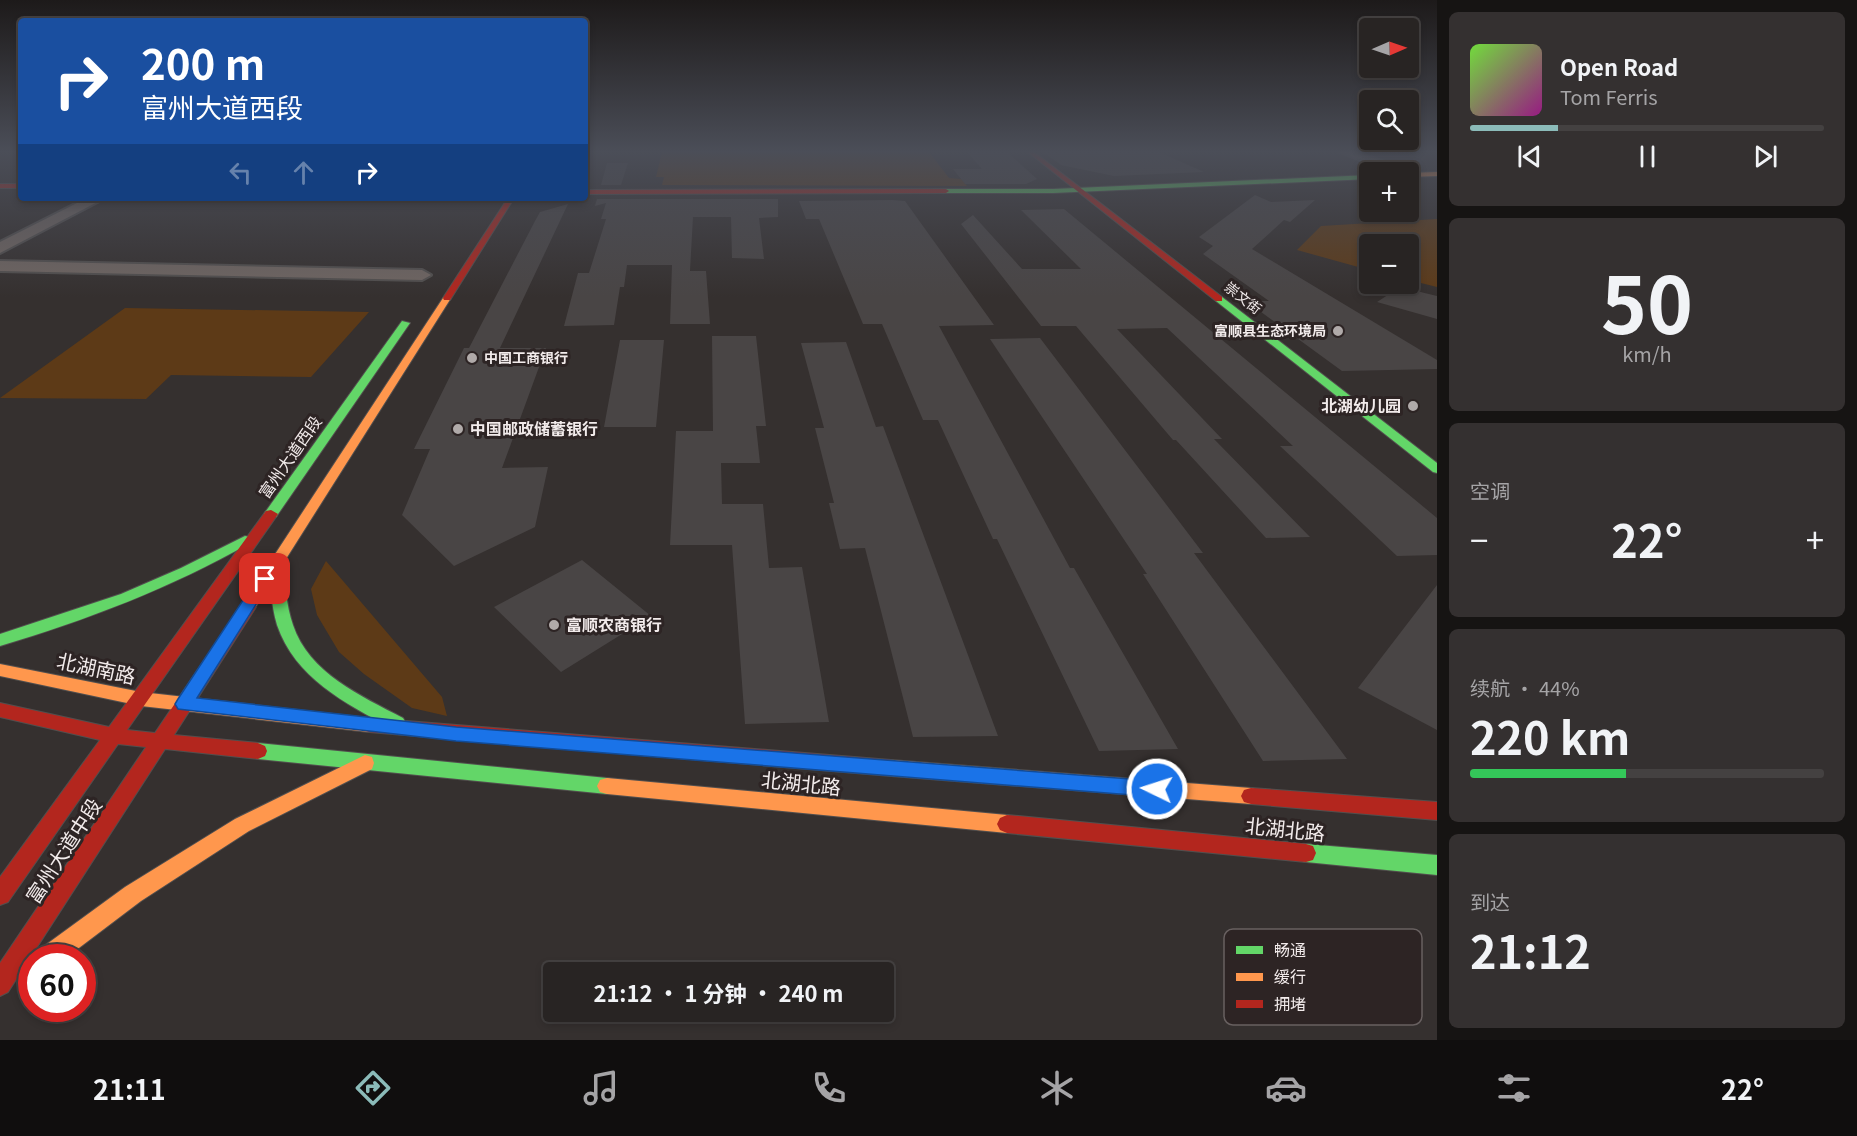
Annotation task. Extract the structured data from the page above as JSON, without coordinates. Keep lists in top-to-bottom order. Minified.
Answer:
{"streets":{"main road":["崇文街","富州大道西段","北湖南路","北湖北路","富州大道中段"]},"crossings":[["富州大道西段","北湖南路"],["富州大道西段","富州大道中段"],["北湖南路","北湖北路"],["北湖北路","富州大道中段"]],"places":["富顺县生态环境局","中国工商银行","北湖幼儿园","中国邮政储蓄银行","富顺农商银行"],"legend":["畅通","缓行","拥堵"],"north":"right","page":{"map_buttons":["+","−"],"turn":["200 m","富州大道西段"],"song":["Open Road","Tom Ferris"],"tile":[["50","km/h"],"空调",["续航 · 44%","220 km"],["到达","21:12"]],"heat":["−","22°","+"],"limit":"60","trip":"21:12 · 1 分钟 · 240 m","tabs":["21:11","22°"]}}
